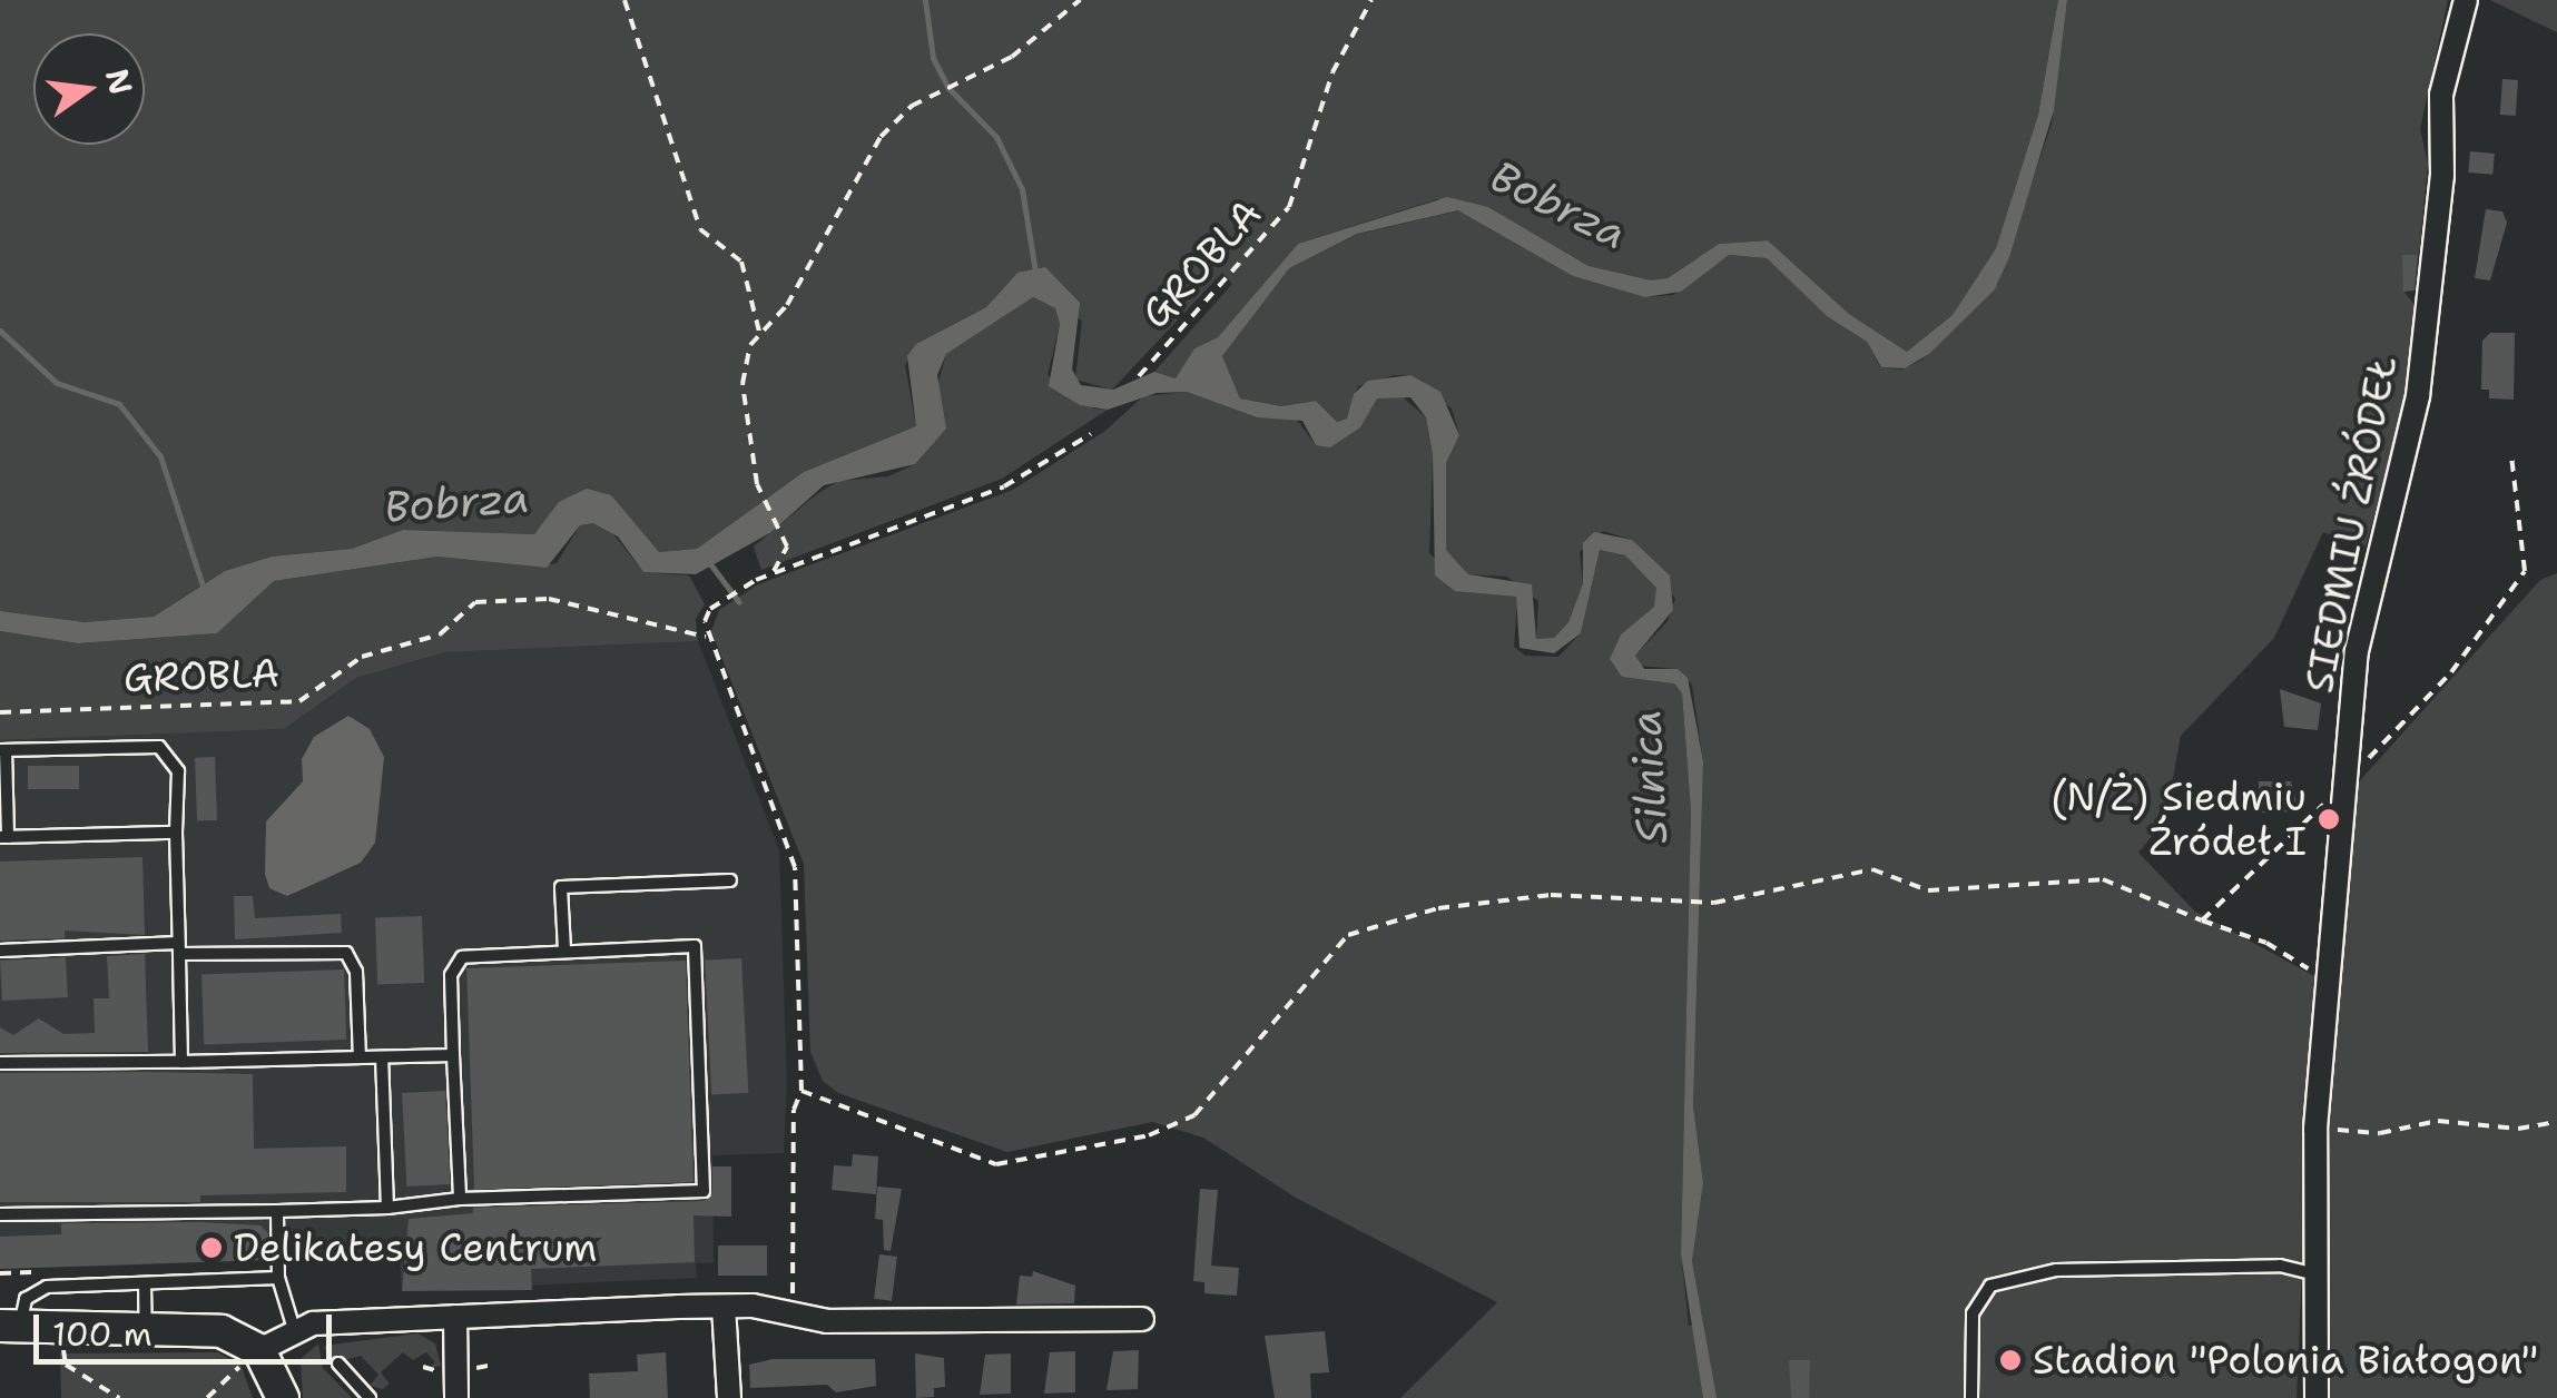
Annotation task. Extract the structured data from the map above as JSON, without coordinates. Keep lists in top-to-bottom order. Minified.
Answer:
{"streets":{"street":["SIEDMIU ŹRÓDEŁ"],"path":["GROBLA"]},"water":["Bobrza","Silnica"],"places":["(N/Ż) Siedmiu Źródeł I","Delikatesy Centrum","Stadion \"Polonia Białogon\""],"scale_bar":"100 m","north":"right"}
